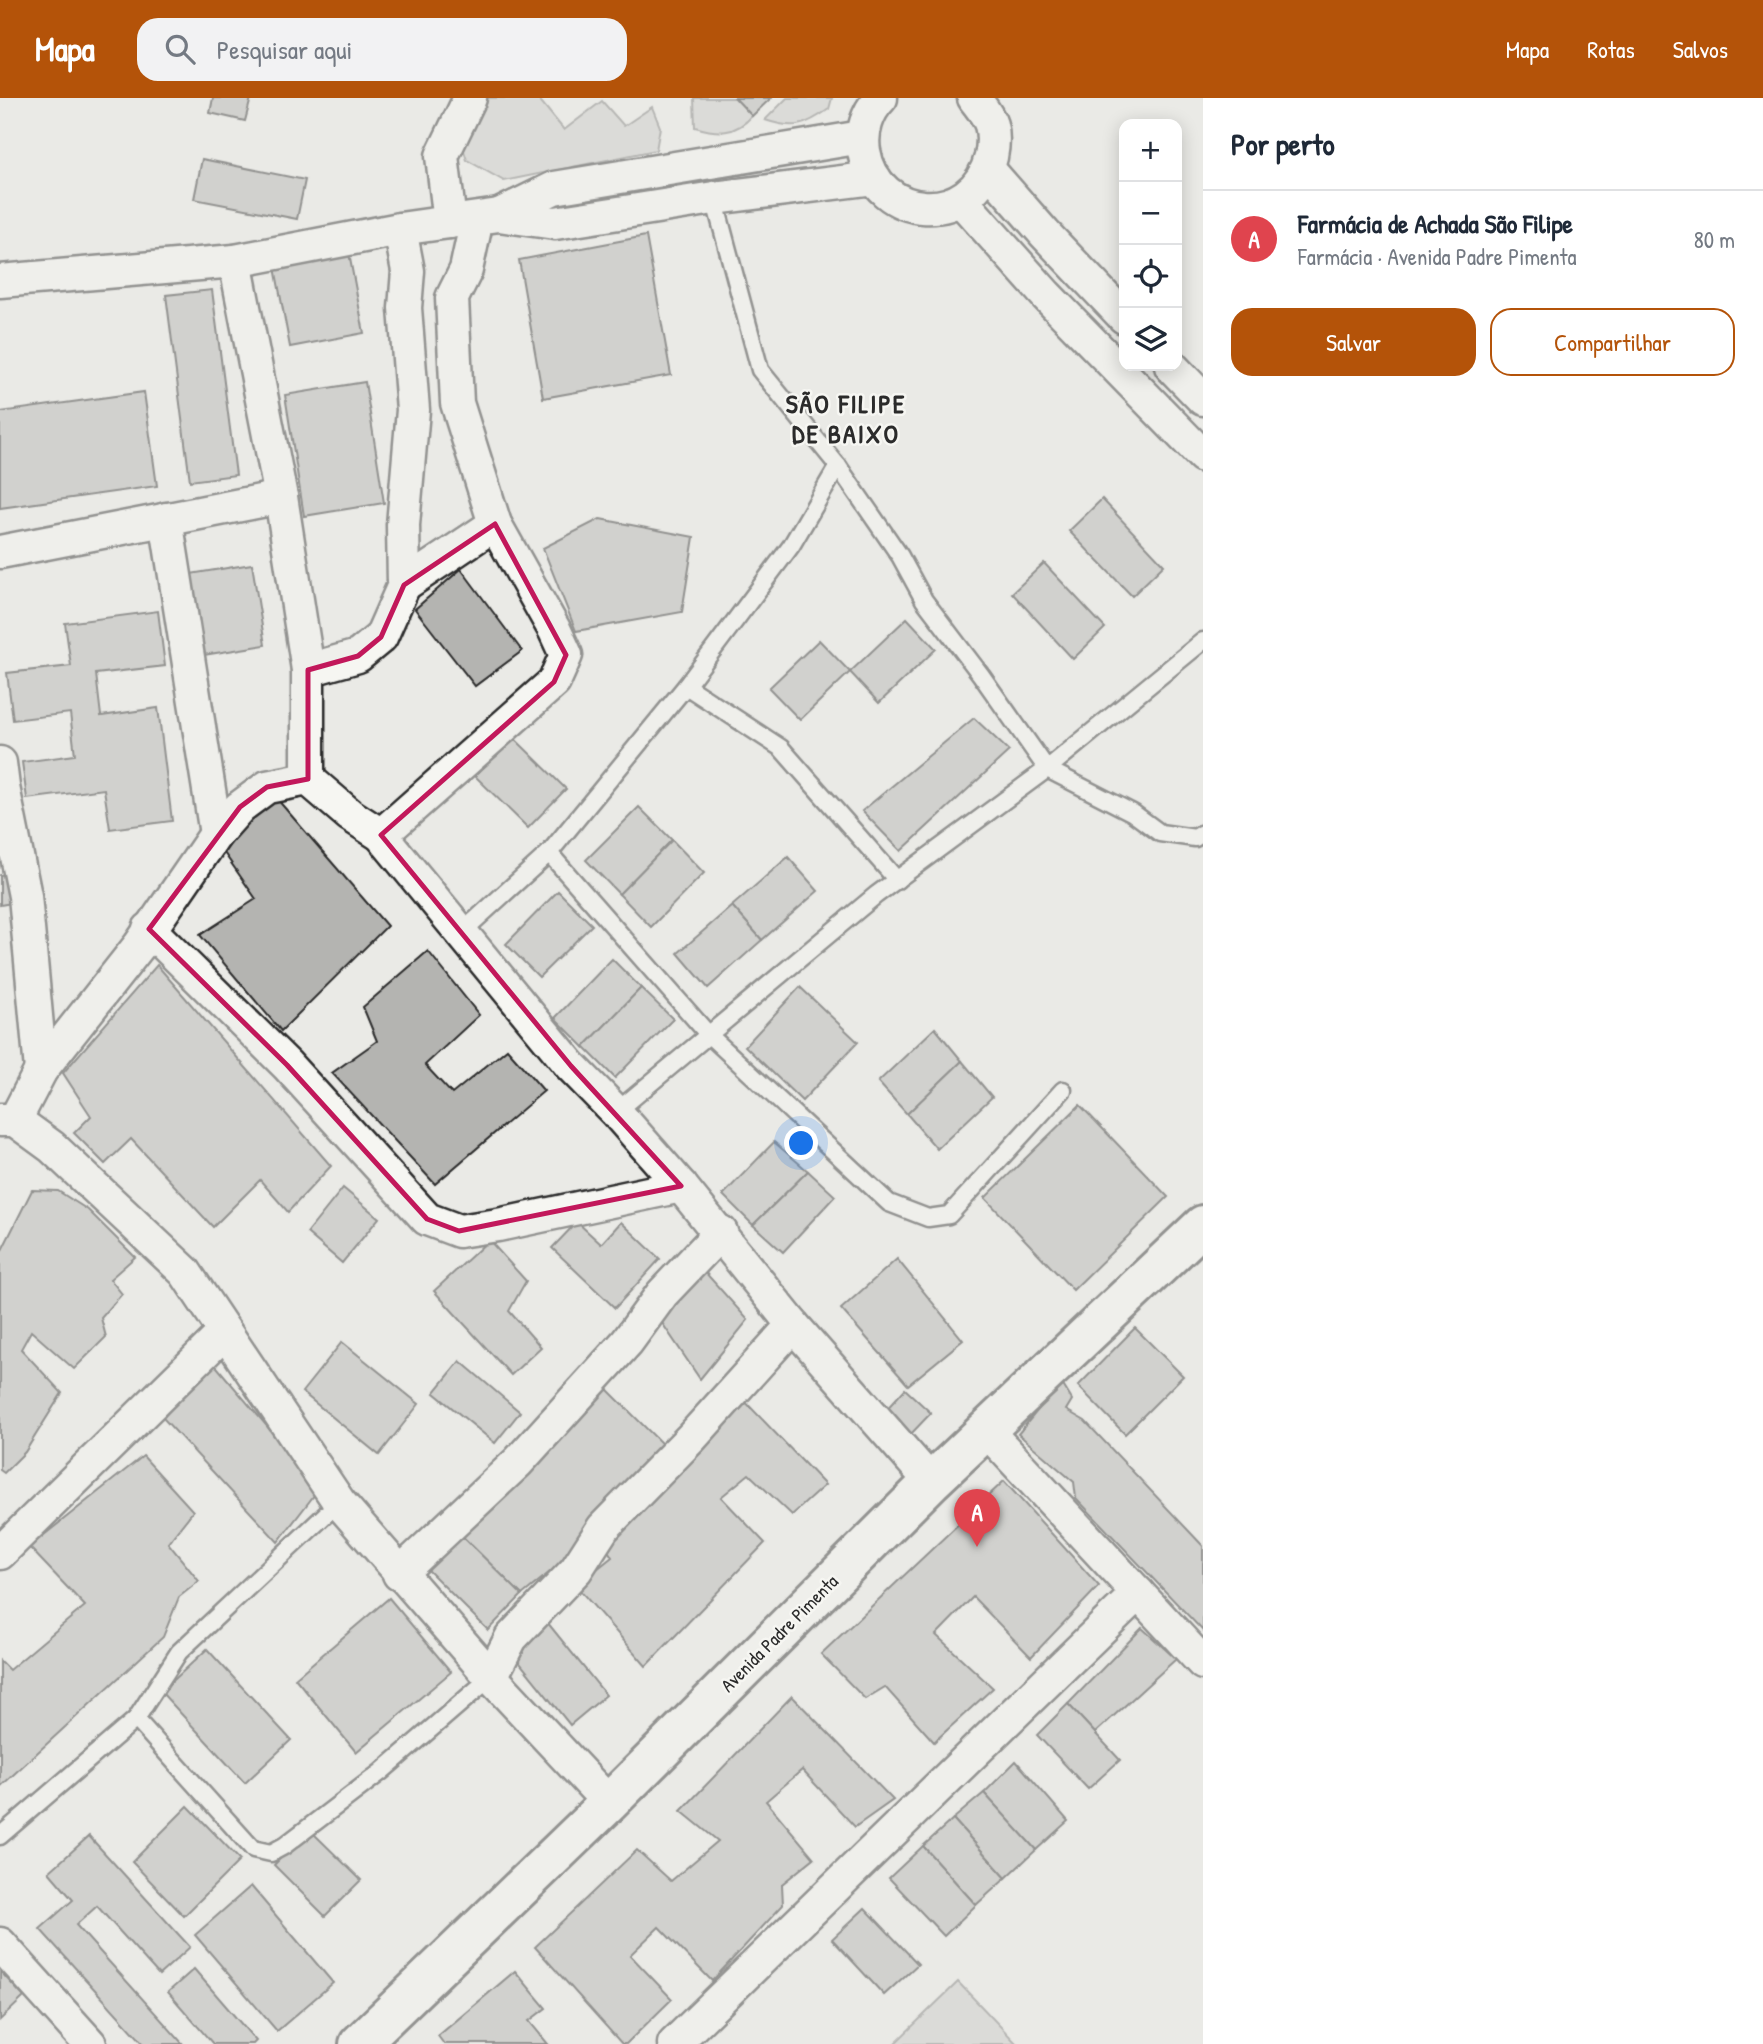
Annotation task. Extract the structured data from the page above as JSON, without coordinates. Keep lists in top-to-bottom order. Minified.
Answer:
{"streets":{"main road":["Avenida Padre Pimenta"]},"districts":["SÃO FILIPE DE BAIXO"],"page":{"header":"Mapa","search":"Pesquisar aqui","nav":["Mapa","Rotas","Salvos"],"heading":"Por perto","map_buttons":["+","−"],"list":[{"mark":"A","name":"Farmácia de Achada São Filipe","note":"Farmácia · Avenida Padre Pimenta","value":"80 m"}],"buttons":["Salvar","Compartilhar"],"pins":"A"}}
